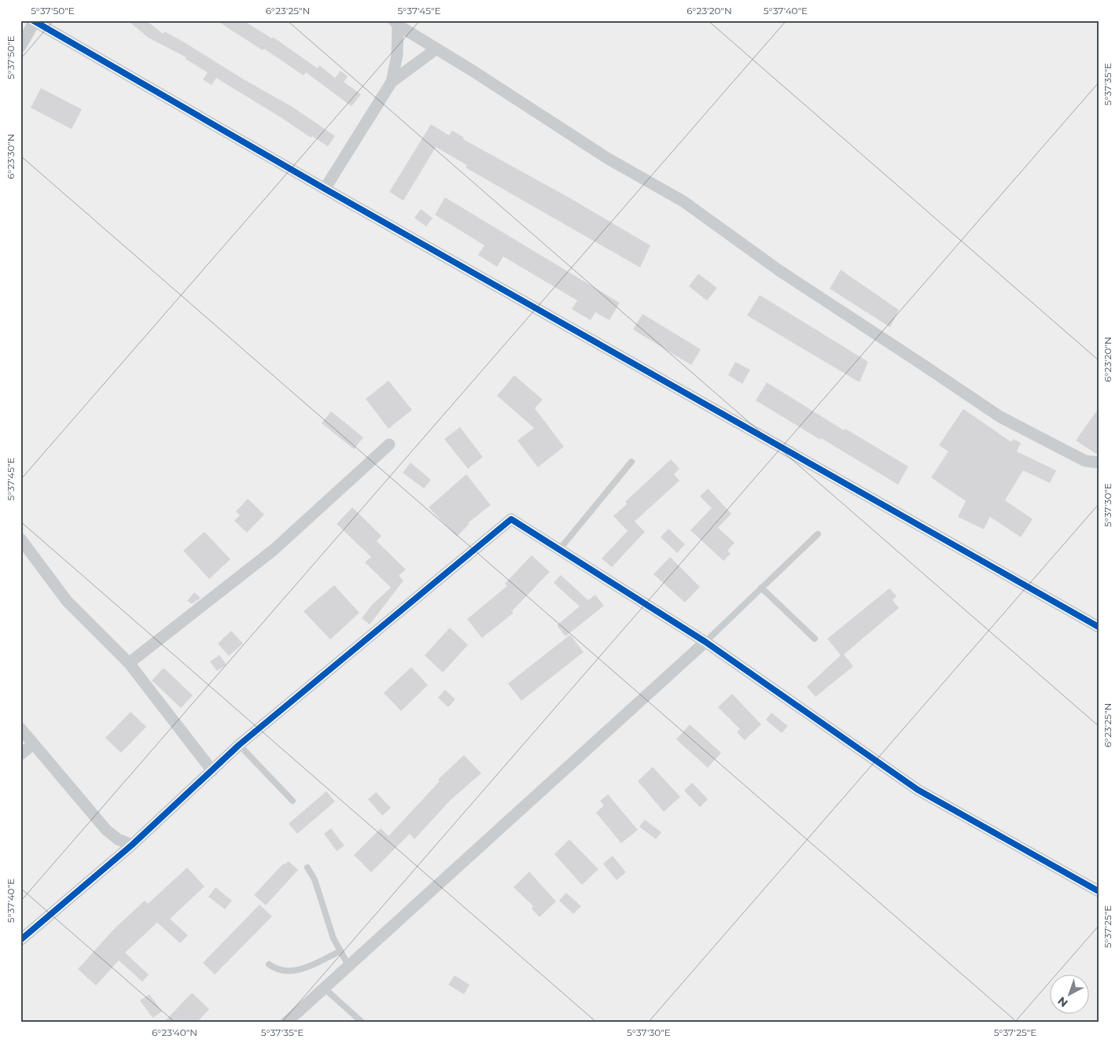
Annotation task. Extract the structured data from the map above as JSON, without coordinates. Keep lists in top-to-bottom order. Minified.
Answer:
{"north":"bottom left","coordinates":["5°37'50\"E","6°23'25\"N","5°37'45\"E","6°23'20\"N","5°37'40\"E","5°37'35\"E","6°23'30\"N","5°37'30\"E","5°37'25\"E","6°23'40\"N"]}
